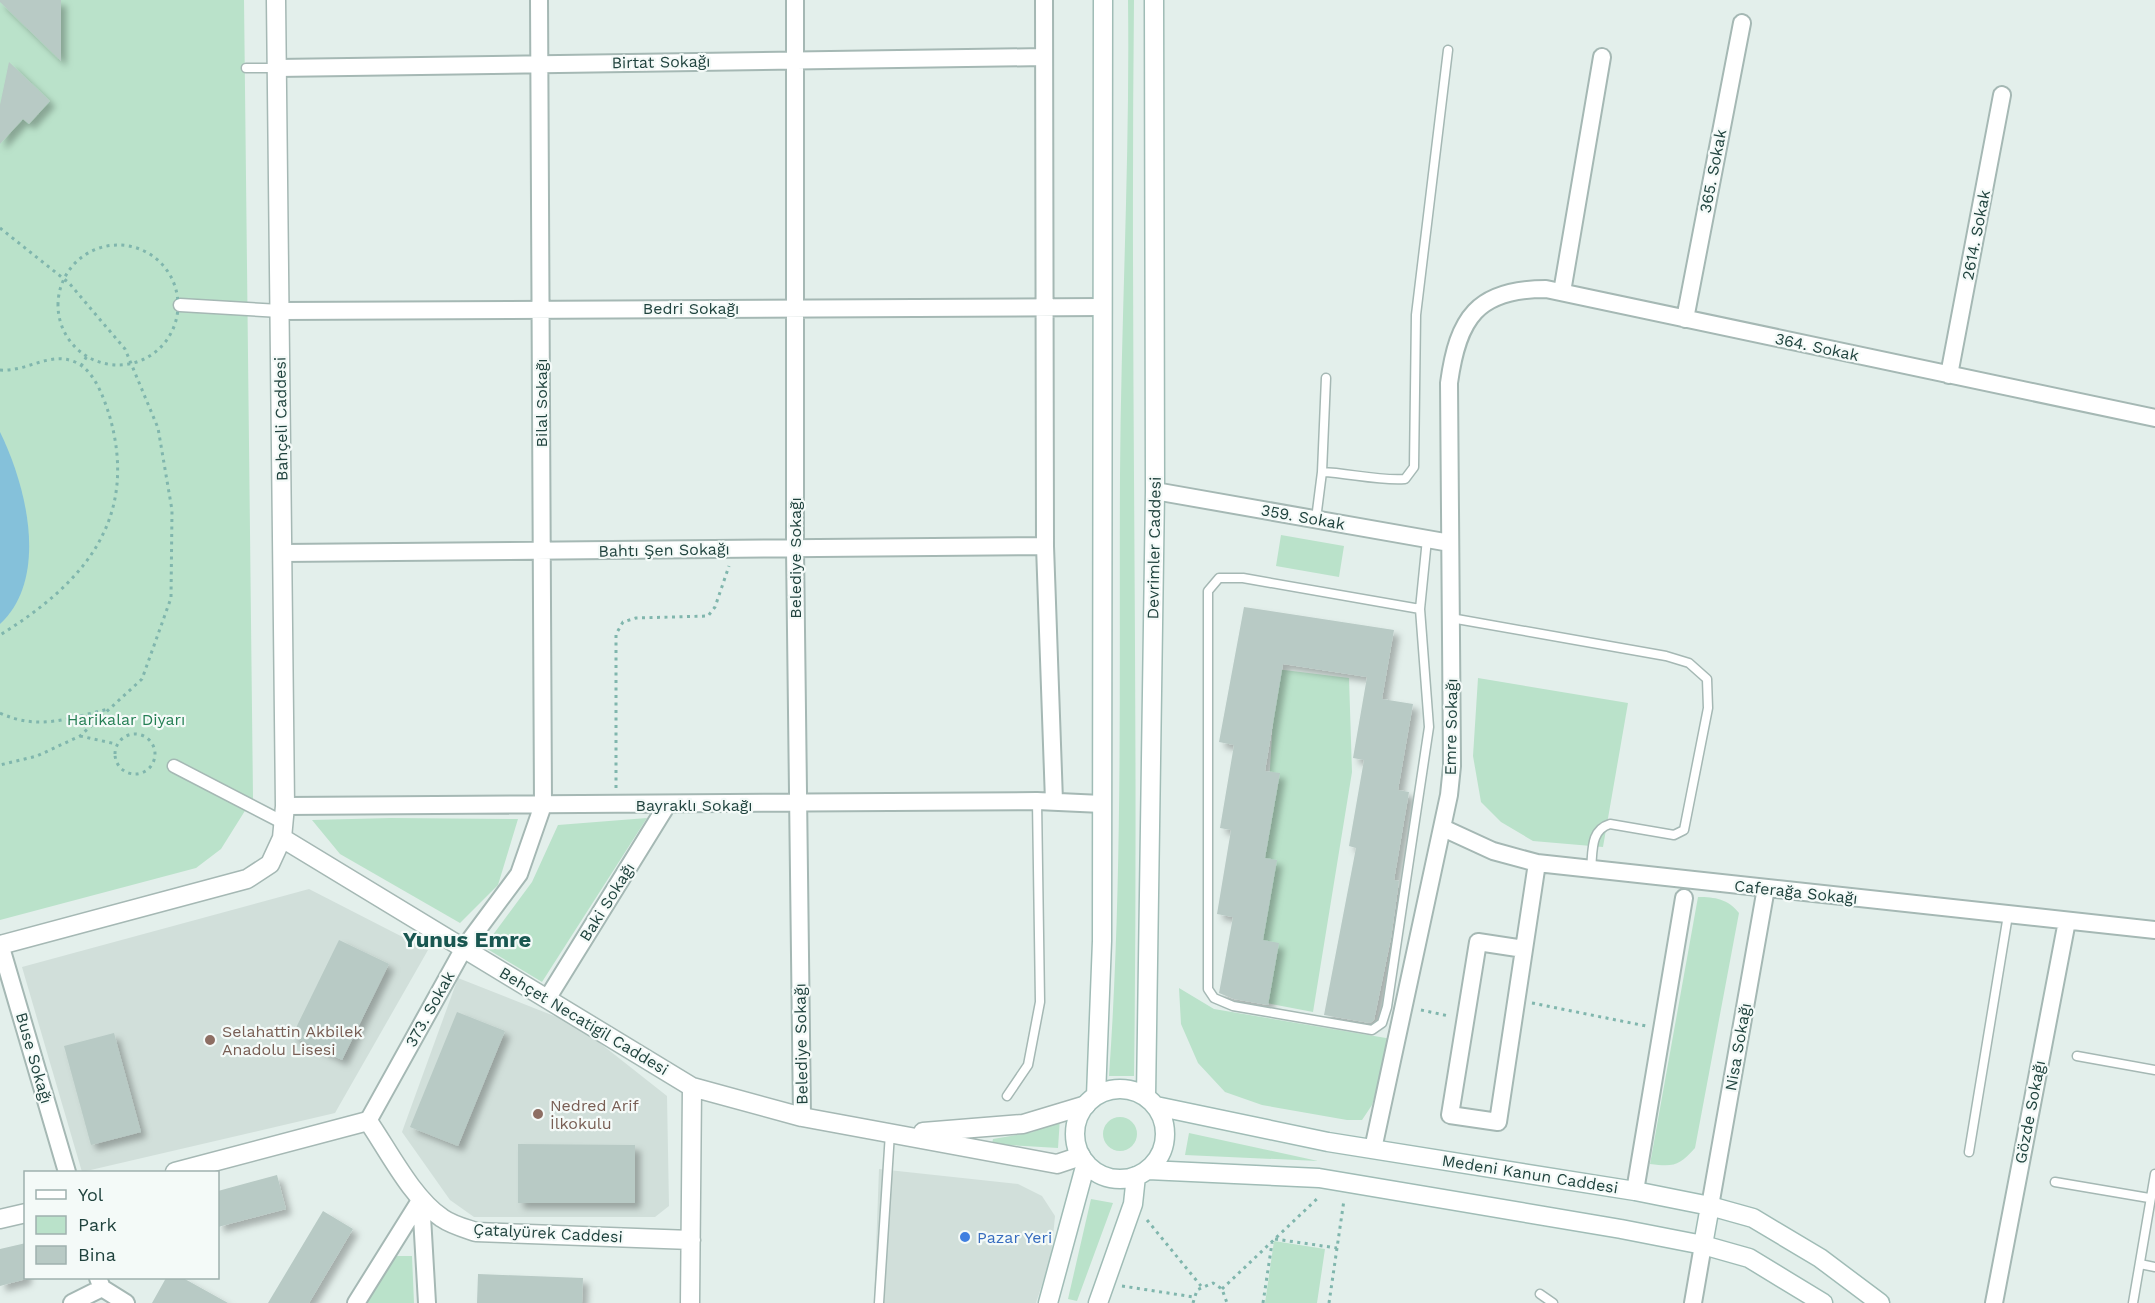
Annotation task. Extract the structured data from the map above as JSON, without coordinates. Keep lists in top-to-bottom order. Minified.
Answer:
{"streets":{"main road":["Bahçeli Caddesi","Devrimler Caddesi","Behçet Necatigil Caddesi","Medeni Kanun Caddesi","Çatalyürek Caddesi"],"street":["Birtat Sokağı","365. Sokak","2614. Sokak","Bedri Sokağı","364. Sokak","Bilal Sokağı","359. Sokak","Bahtı Şen Sokağı","Belediye Sokağı","Emre Sokağı","Bayraklı Sokağı","Caferağa Sokağı","Baki Sokağı","373. Sokak","Nisa Sokağı","Buse Sokağı","Gözde Sokağı"]},"crossings":[["Birtat Sokağı","Bilal Sokağı"],["Birtat Sokağı","Bahçeli Caddesi"],["Birtat Sokağı","Belediye Sokağı"],["365. Sokak","364. Sokak"],["2614. Sokak","364. Sokak"],["Bedri Sokağı","Bilal Sokağı"],["Bedri Sokağı","Bahçeli Caddesi"],["Bedri Sokağı","Belediye Sokağı"],["364. Sokak","Emre Sokağı"],["Bilal Sokağı","Bahtı Şen Sokağı"],["Bilal Sokağı","Bayraklı Sokağı"],["Bilal Sokağı","373. Sokak"],["Bahçeli Caddesi","Bahtı Şen Sokağı"],["Bahçeli Caddesi","Bayraklı Sokağı"],["Bahçeli Caddesi","Behçet Necatigil Caddesi"],["359. Sokak","Devrimler Caddesi"],["359. Sokak","Emre Sokağı"],["Devrimler Caddesi","Behçet Necatigil Caddesi"],["Devrimler Caddesi","Medeni Kanun Caddesi"],["Bahtı Şen Sokağı","Belediye Sokağı"],["Belediye Sokağı","Bayraklı Sokağı"],["Belediye Sokağı","Behçet Necatigil Caddesi"],["Emre Sokağı","Caferağa Sokağı"],["Emre Sokağı","Medeni Kanun Caddesi"],["Bayraklı Sokağı","Baki Sokağı"],["Bayraklı Sokağı","373. Sokak"],["Bayraklı Sokağı","Behçet Necatigil Caddesi"],["Caferağa Sokağı","Nisa Sokağı"],["Caferağa Sokağı","Gözde Sokağı"],["Baki Sokağı","Behçet Necatigil Caddesi"],["373. Sokak","Behçet Necatigil Caddesi"],["373. Sokak","Çatalyürek Caddesi"],["Behçet Necatigil Caddesi","Medeni Kanun Caddesi"],["Nisa Sokağı","Medeni Kanun Caddesi"]],"districts":["Yunus Emre"],"parks":["Harikalar Diyarı"],"places":["Selahattin Akbilek Anadolu Lisesi","Nedred Arif İlkokulu","Pazar Yeri"],"legend":["Yol","Park","Bina"]}
